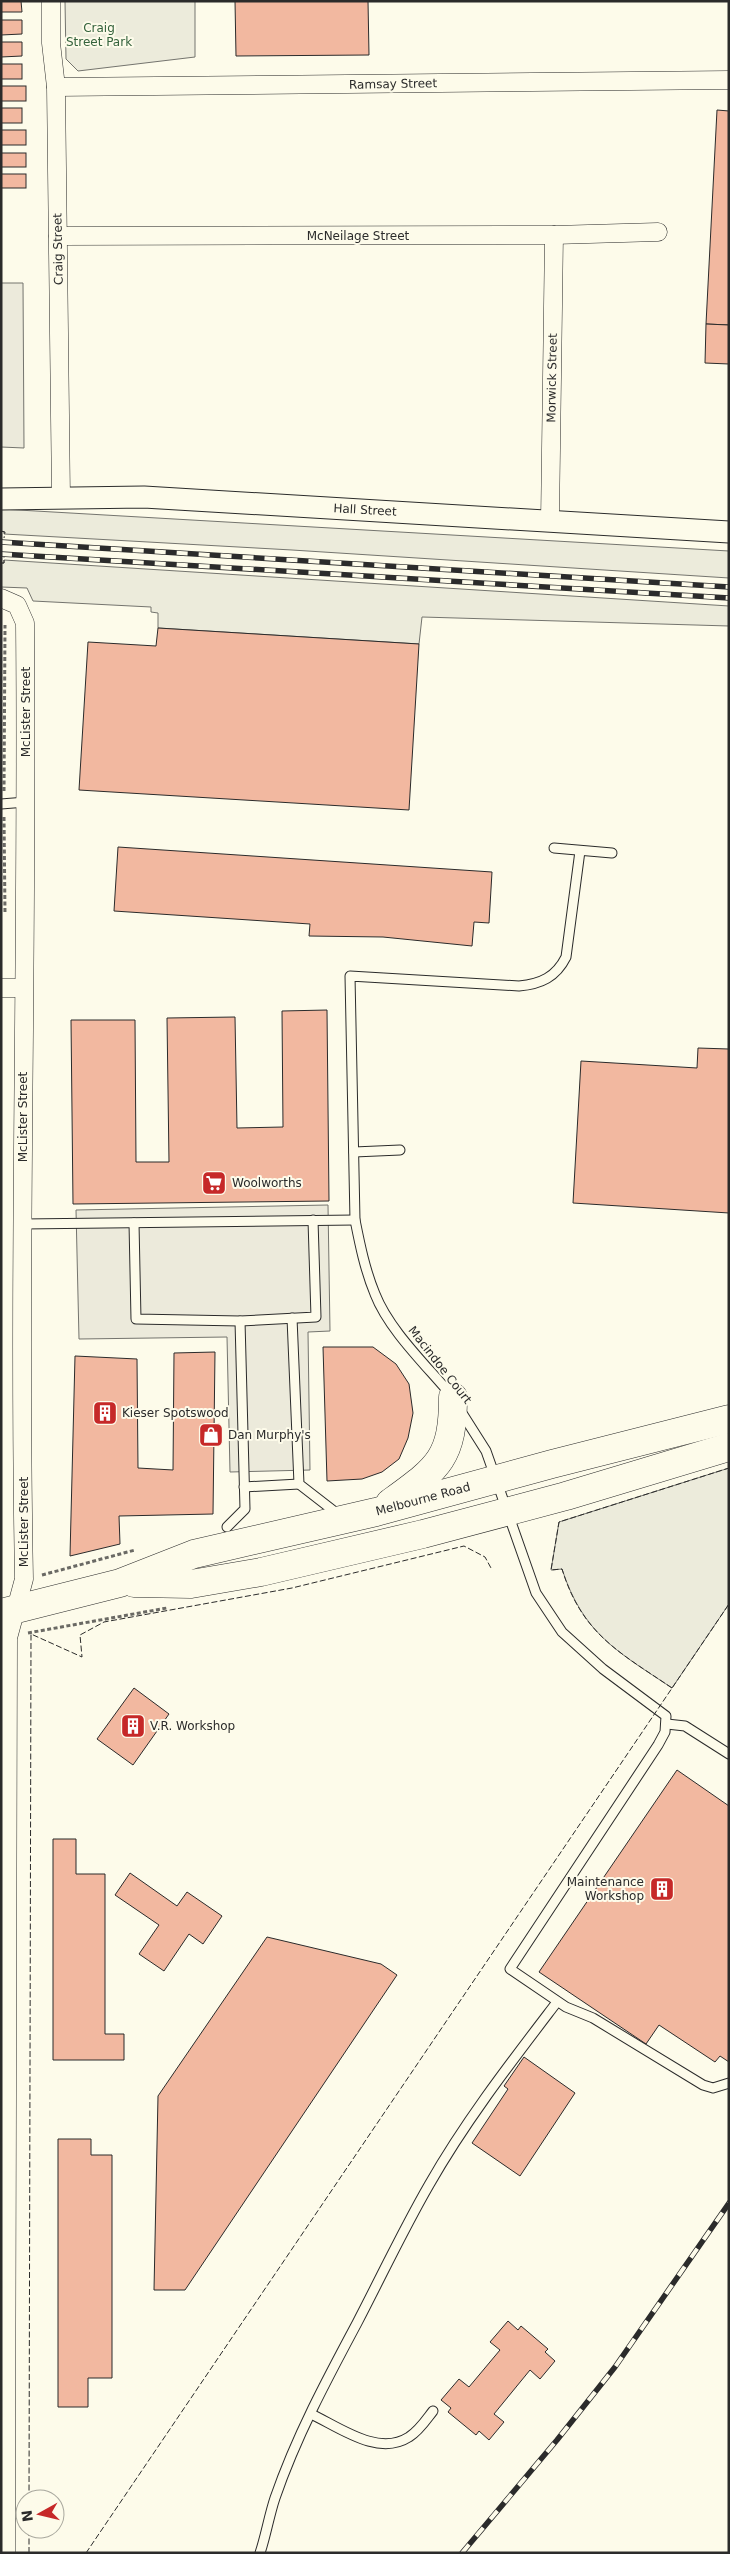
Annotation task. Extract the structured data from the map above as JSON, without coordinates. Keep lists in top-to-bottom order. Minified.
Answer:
{"streets":{"main road":["Melbourne Road"],"street":["Ramsay Street","McNeilage Street","Craig Street","Morwick Street","Hall Street","McLister Street"],"lane":["Macindoe Court"]},"crossings":[["Ramsay Street","Craig Street"],["McNeilage Street","Craig Street"],["McNeilage Street","Morwick Street"],["Craig Street","Hall Street"],["Morwick Street","Hall Street"],["McLister Street","Melbourne Road"],["Macindoe Court","Melbourne Road"]],"parks":["Craig Street Park"],"places":{"supermarket":["Woolworths"],"building":["Kieser Spotswood","V.R. Workshop","Maintenance Workshop"],"shop":["Dan Murphy's"]},"north":"left"}
